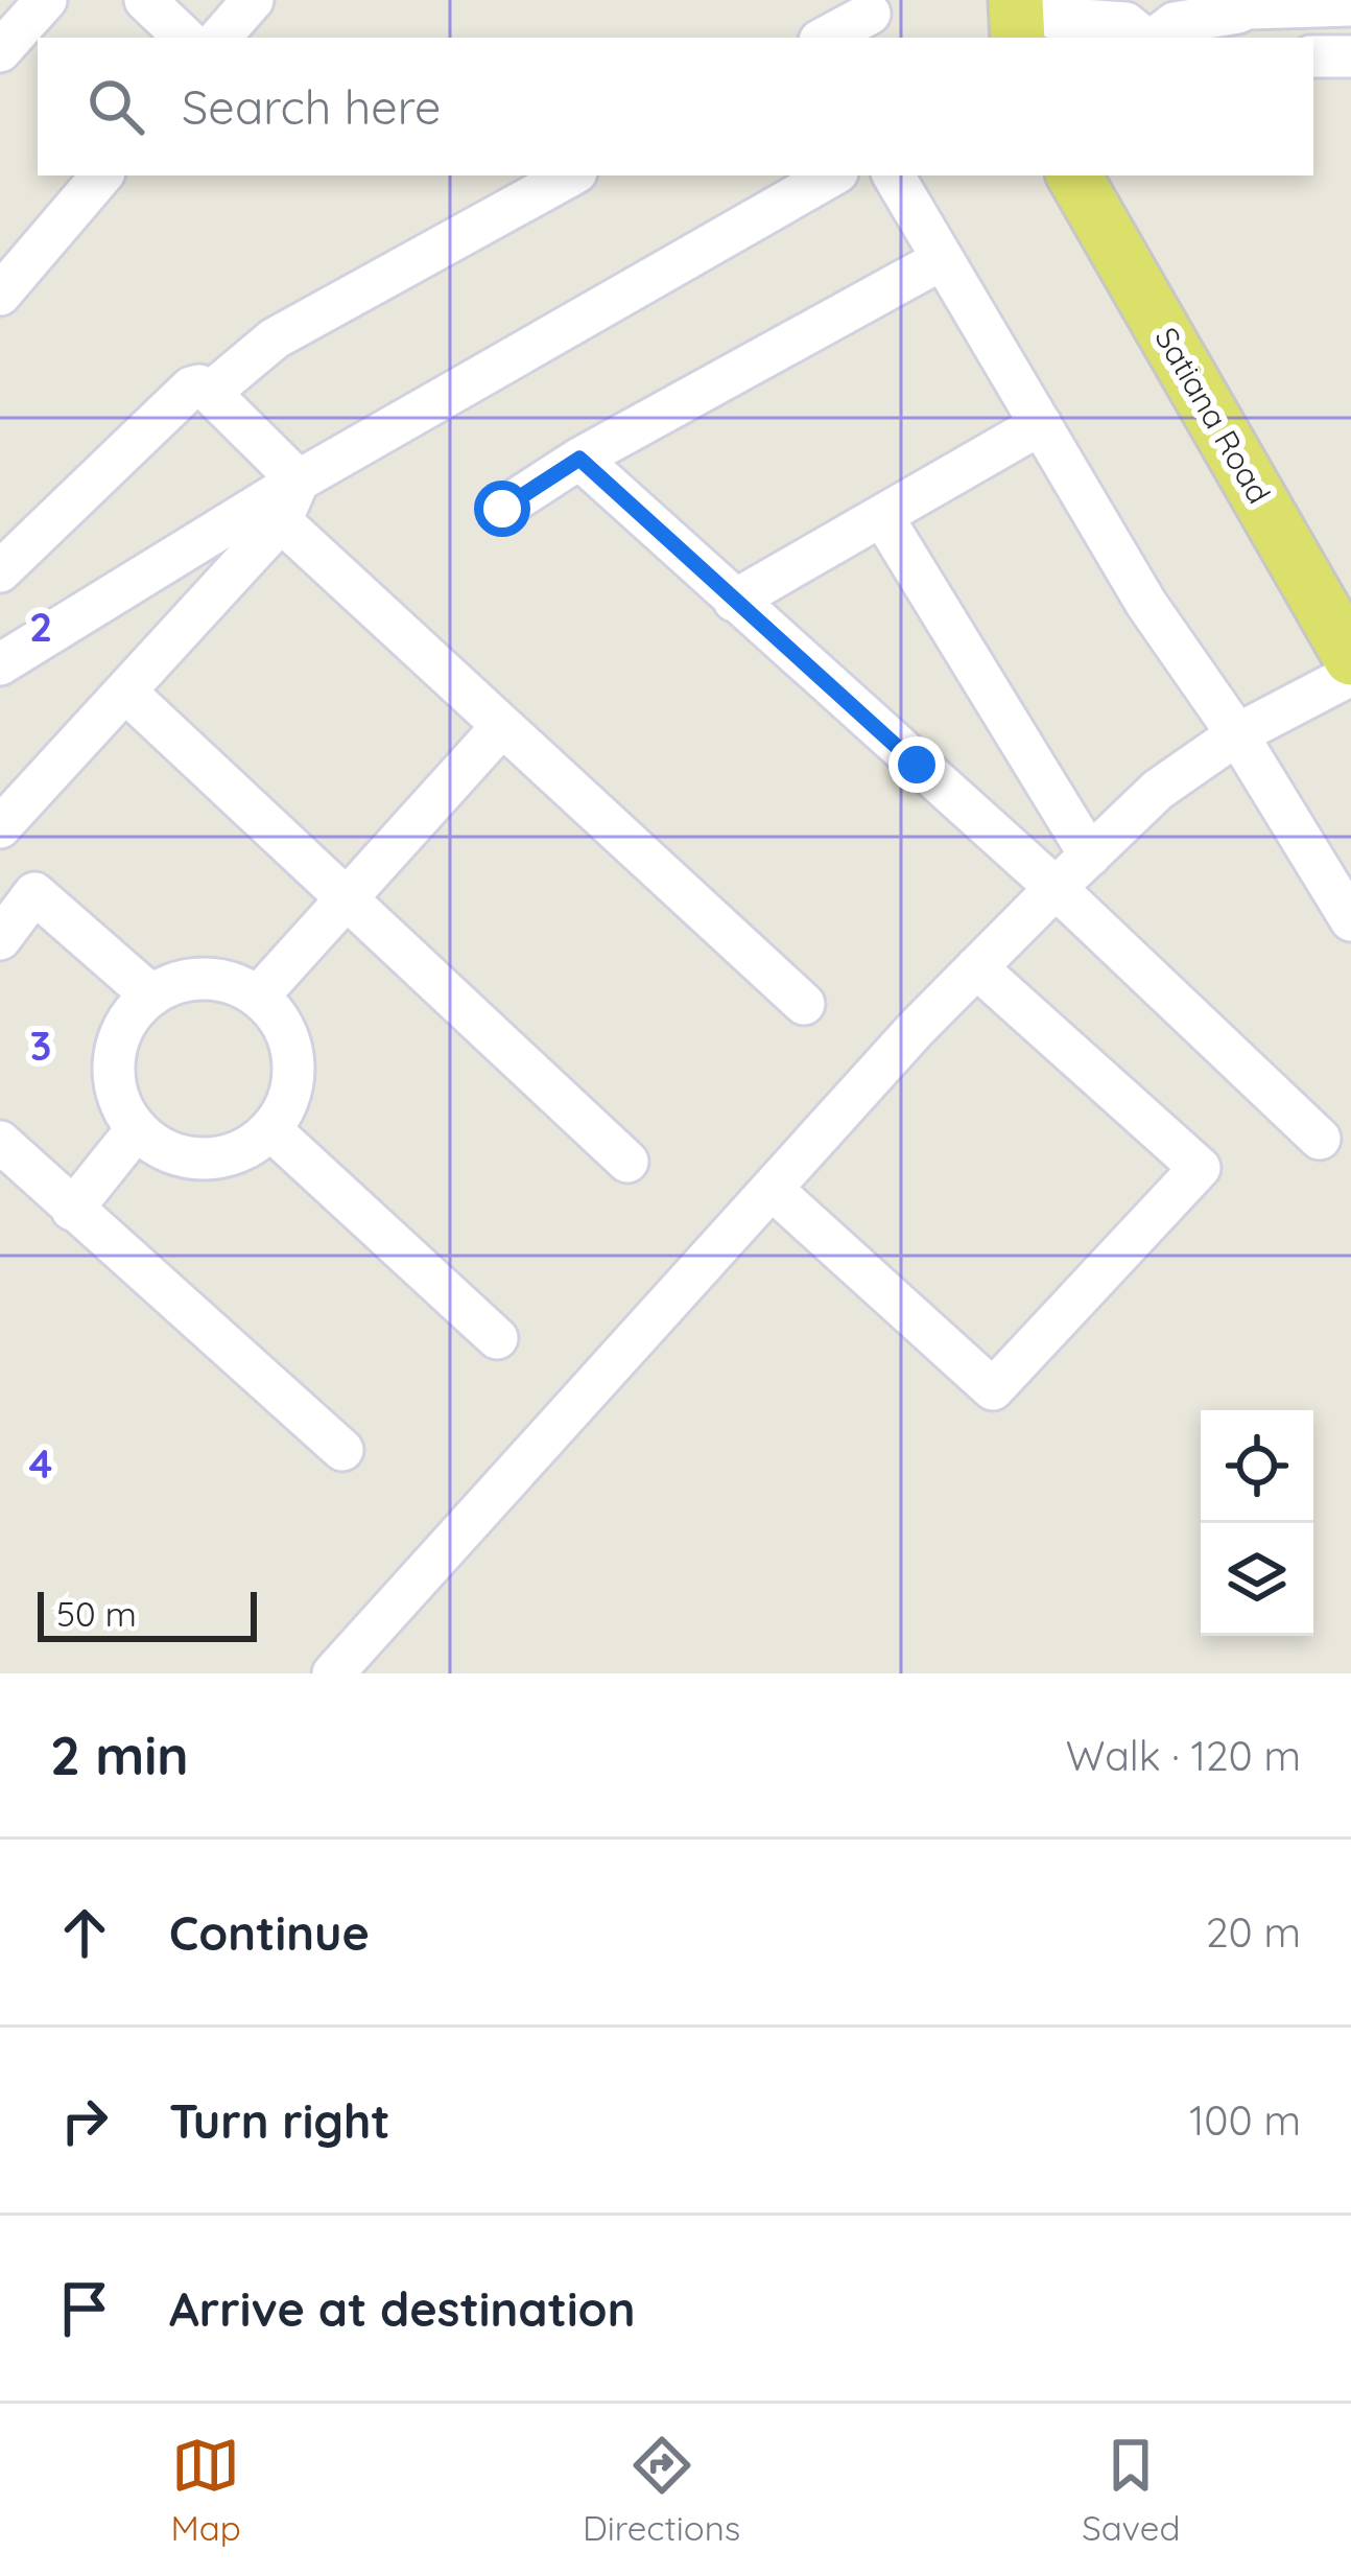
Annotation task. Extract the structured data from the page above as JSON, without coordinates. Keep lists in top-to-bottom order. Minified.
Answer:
{"streets":{"main road":["Satiana Road"]},"scale_bar":"50 m","page":{"search":"Search here","scale":"50 m","heading":["2 min","Walk · 120 m"],"list":[["Continue","20 m"],["Turn right","100 m"],"Arrive at destination"],"nav":["Map","Directions","Saved"]},"grid":{"rows":["2","3","4"]}}
